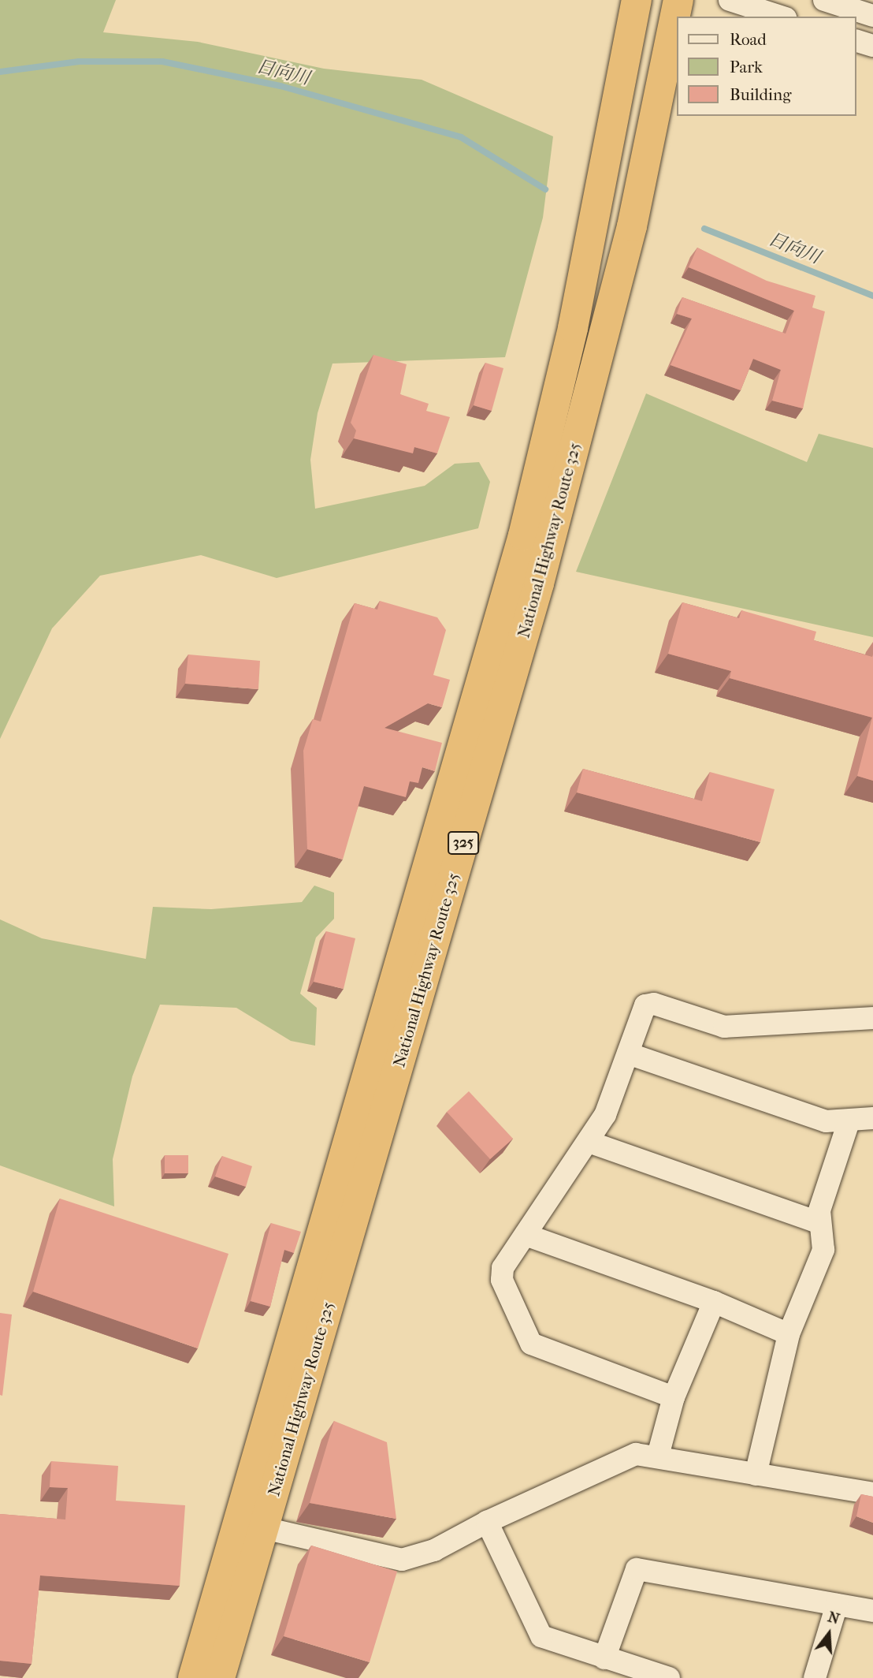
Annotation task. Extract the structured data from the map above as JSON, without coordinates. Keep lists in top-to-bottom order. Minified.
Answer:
{"streets":{"highway":["National Highway Route 325","325"]},"water":["日向川"],"legend":["Road","Park","Building"],"north":"top"}
